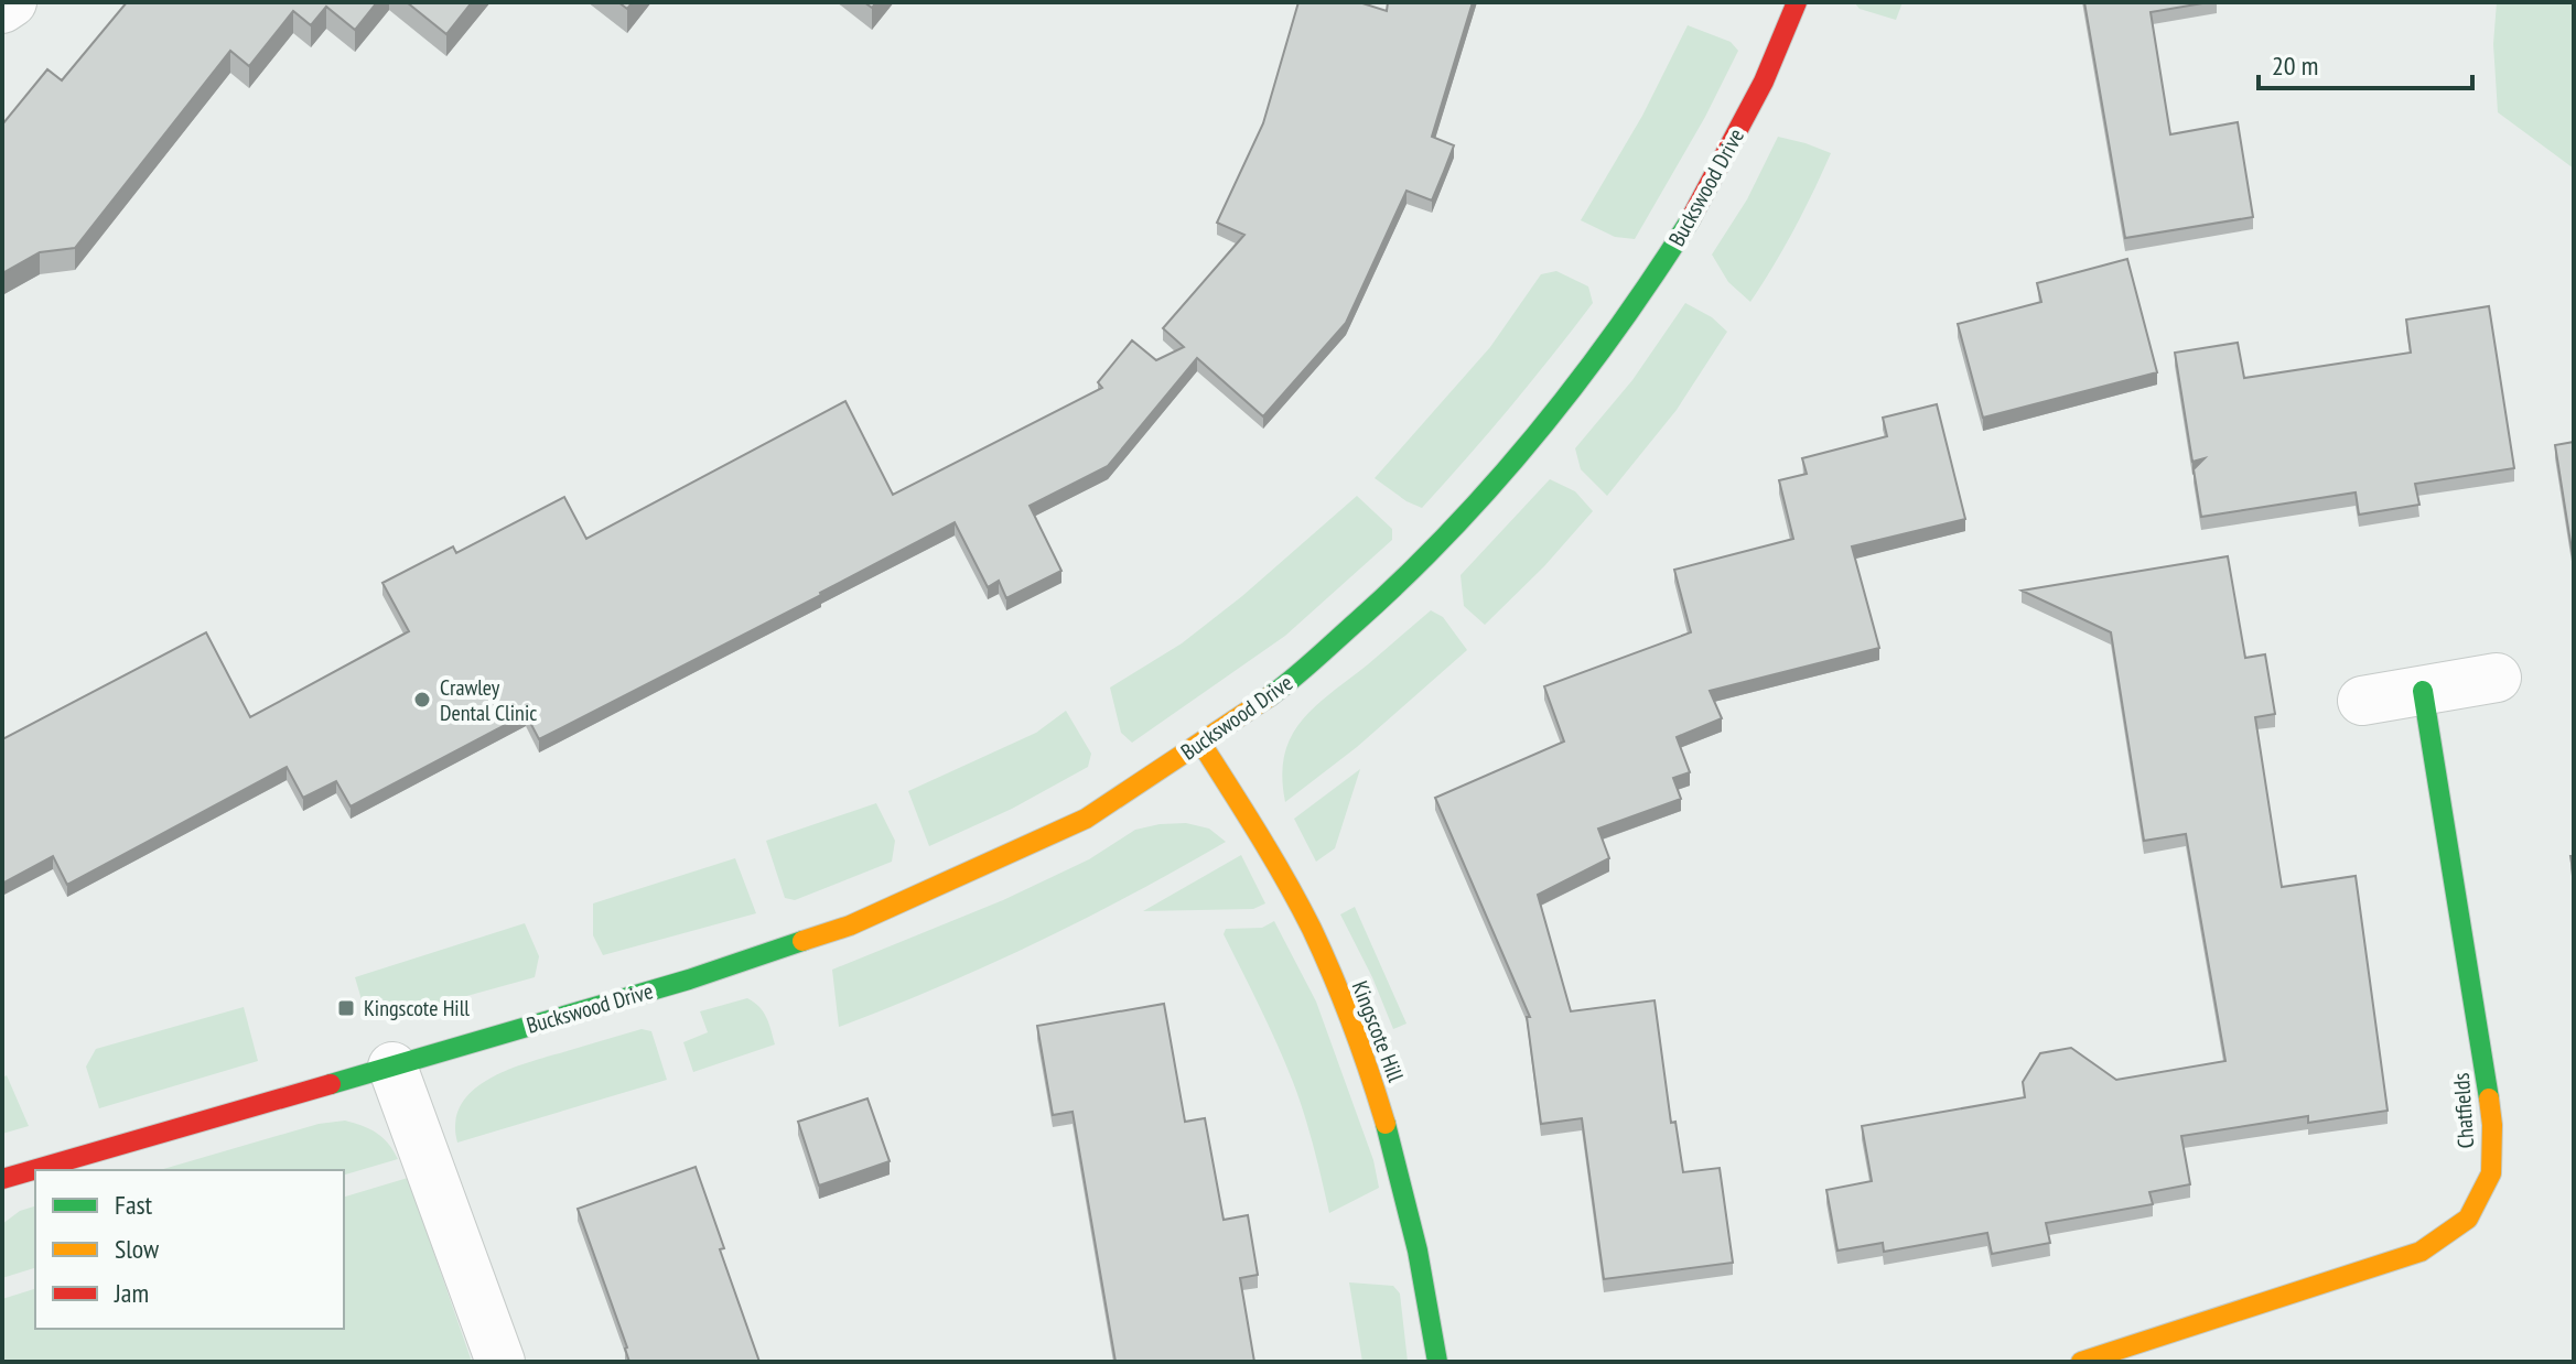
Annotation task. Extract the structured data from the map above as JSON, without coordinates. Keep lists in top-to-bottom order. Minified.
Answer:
{"streets":{"street":["Buckswood Drive","Kingscote Hill","Chatfields"]},"crossings":[["Buckswood Drive","Kingscote Hill"]],"places":{"other":["Crawley Dental Clinic"],"transit":["Kingscote Hill"]},"legend":["Fast","Slow","Jam"],"scale_bar":"20 m"}
